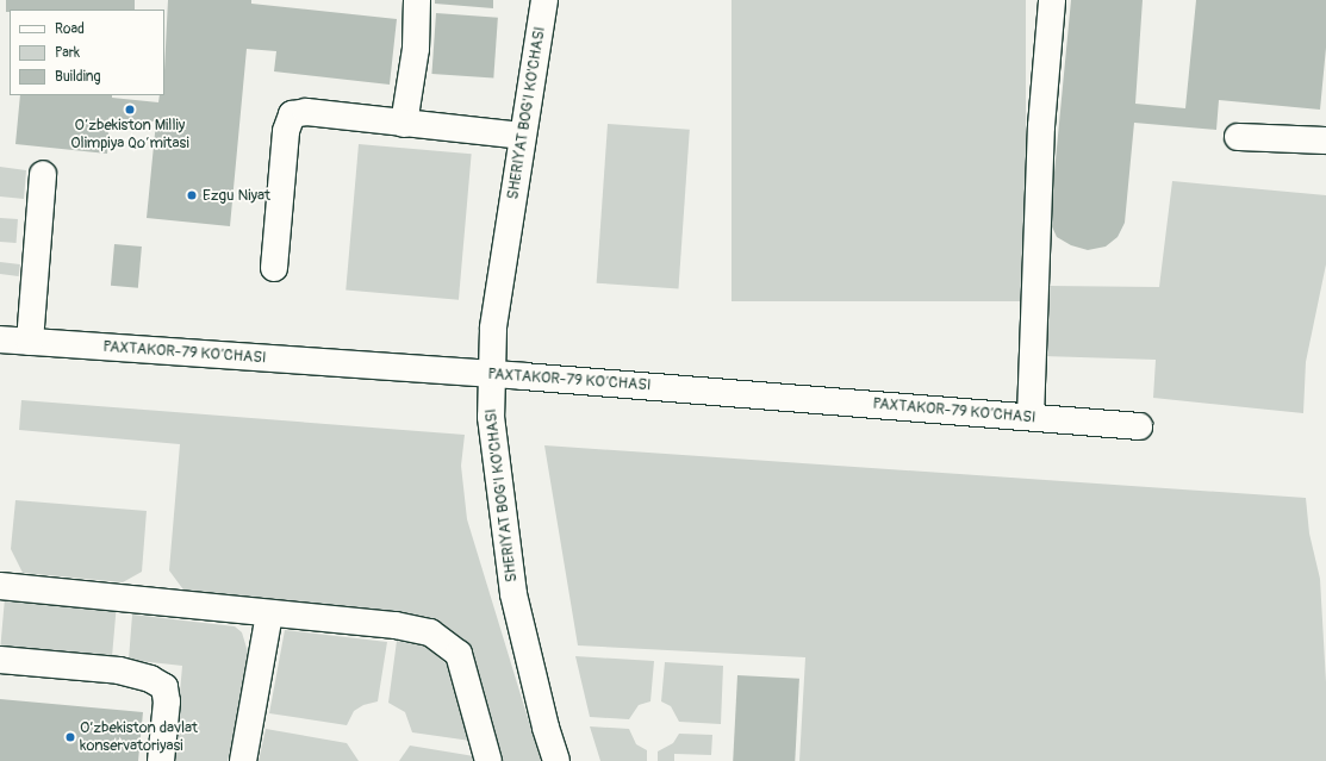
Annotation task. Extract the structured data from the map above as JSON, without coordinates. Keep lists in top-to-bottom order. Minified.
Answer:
{"streets":{"street":["SHERIYAT BOG'I KO'CHASI","PAXTAKOR-79 KO‘CHASI"]},"crossings":[["SHERIYAT BOG'I KO'CHASI","PAXTAKOR-79 KO‘CHASI"]],"places":["O‘zbekiston Milliy Olimpiya Qo‘mitasi","Ezgu Niyat","O’zbekiston davlat konservatoriyasi"],"legend":["Road","Park","Building"]}
